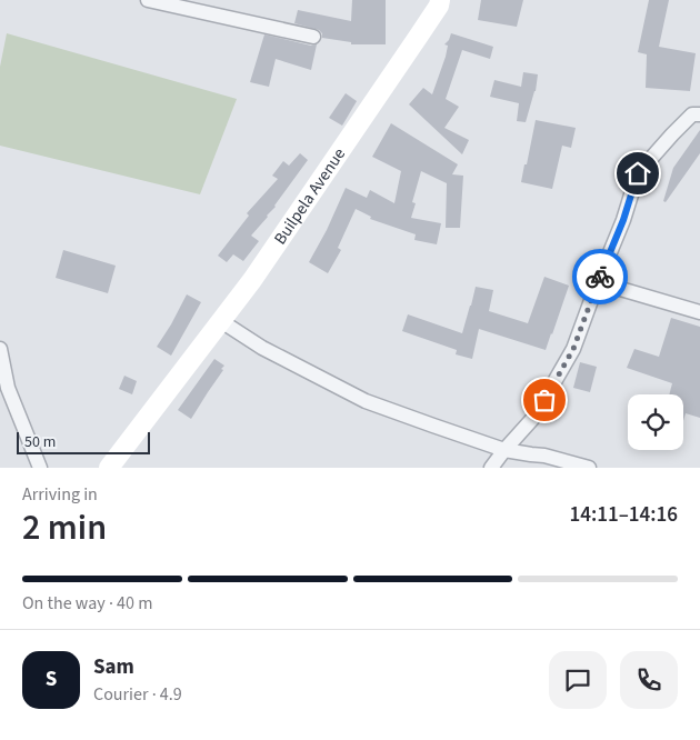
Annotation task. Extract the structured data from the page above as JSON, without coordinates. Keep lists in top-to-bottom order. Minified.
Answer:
{"streets":{"street":["Builpela Avenue"]},"scale_bar":"50 m","page":{"scale":"50 m","heading":["2 min","Arriving in","14:11–14:16"],"panel":["Sam","Courier · 4.9"],"bar":"On the way · 40 m","round":"S"}}
